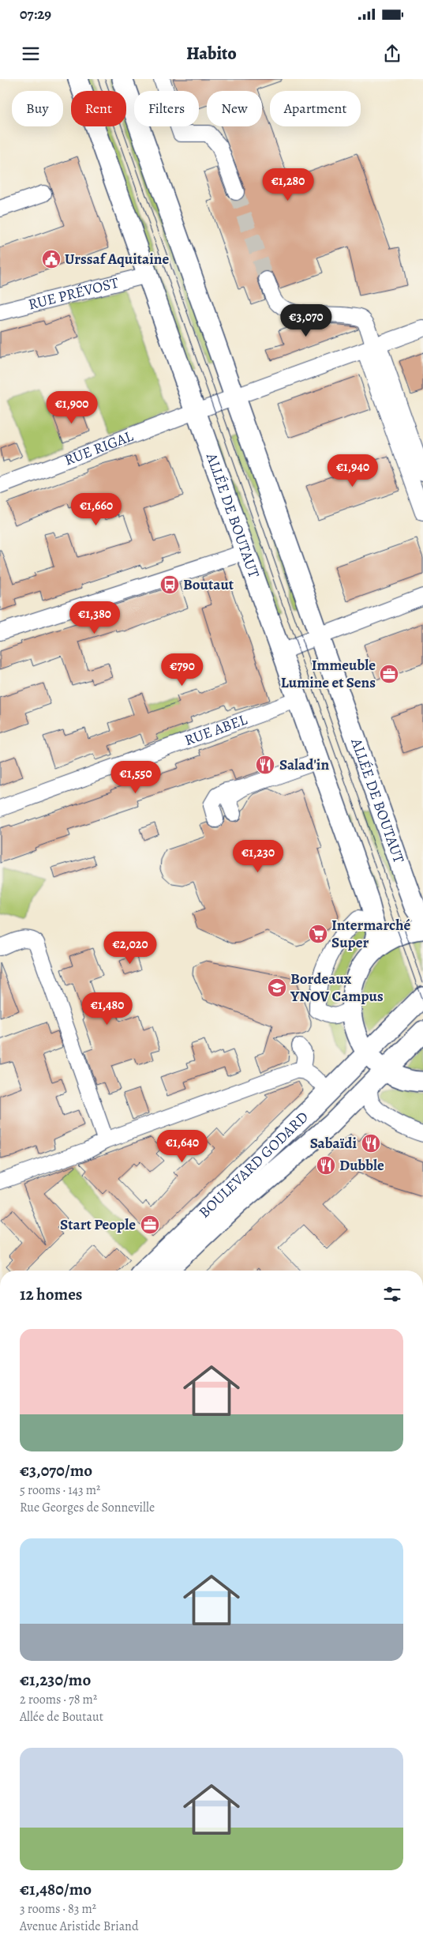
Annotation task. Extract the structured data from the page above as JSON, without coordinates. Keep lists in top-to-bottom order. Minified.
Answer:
{"streets":{"main road":["ALLÉE DE BOUTAUT","BOULEVARD GODARD"],"street":["RUE PRÉVOST","RUE RIGAL","RUE ABEL"]},"crossings":[["RUE PRÉVOST","ALLÉE DE BOUTAUT"],["RUE RIGAL","ALLÉE DE BOUTAUT"],["ALLÉE DE BOUTAUT","RUE ABEL"]],"places":{"public building":["Urssaf Aquitaine"],"bus stop":["Boutaut"],"office":["Immeuble Lumine et Sens","Start People"],"restaurant":["Salad'in","Sabaïdi","Dubble"],"supermarket":["Intermarché Super"],"school or university":["Bordeaux YNOV Campus"]},"page":{"status":"07:29","header":"Habito","chip":["Buy","Rent","Filters","New","Apartment"],"price":["€1,280","€3,070","€1,900","€1,940","€1,660","€1,380","€790","€1,550","€1,230","€2,020","€1,480","€1,640"],"heading":"12 homes","list":[{"name":"€3,070/mo","note":"5 rooms · 143 m² · Rue Georges de Sonneville"},{"name":"€1,230/mo","note":"2 rooms · 78 m² · Allée de Boutaut"},{"name":"€1,480/mo","note":"3 rooms · 83 m² · Avenue Aristide Briand"}]}}
